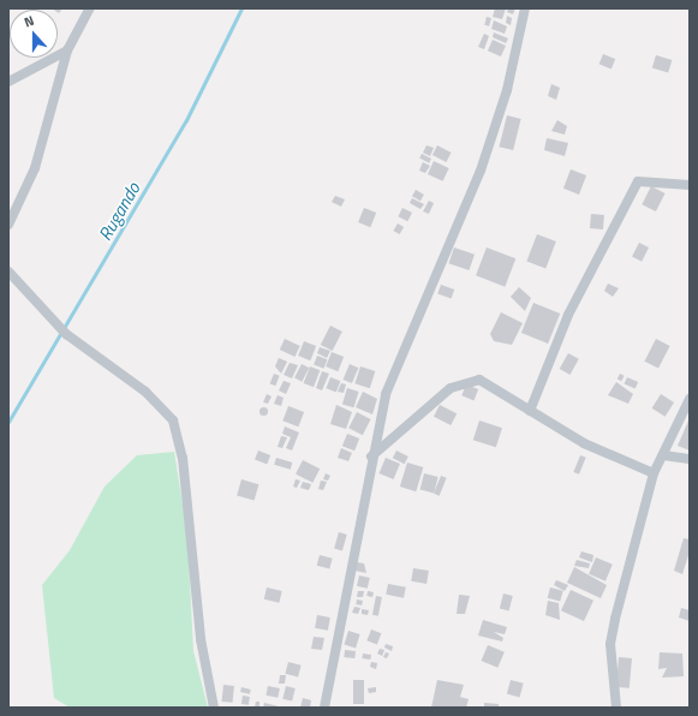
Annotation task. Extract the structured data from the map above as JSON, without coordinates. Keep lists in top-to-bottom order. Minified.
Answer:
{"water":["Rugando"],"north":"top"}
